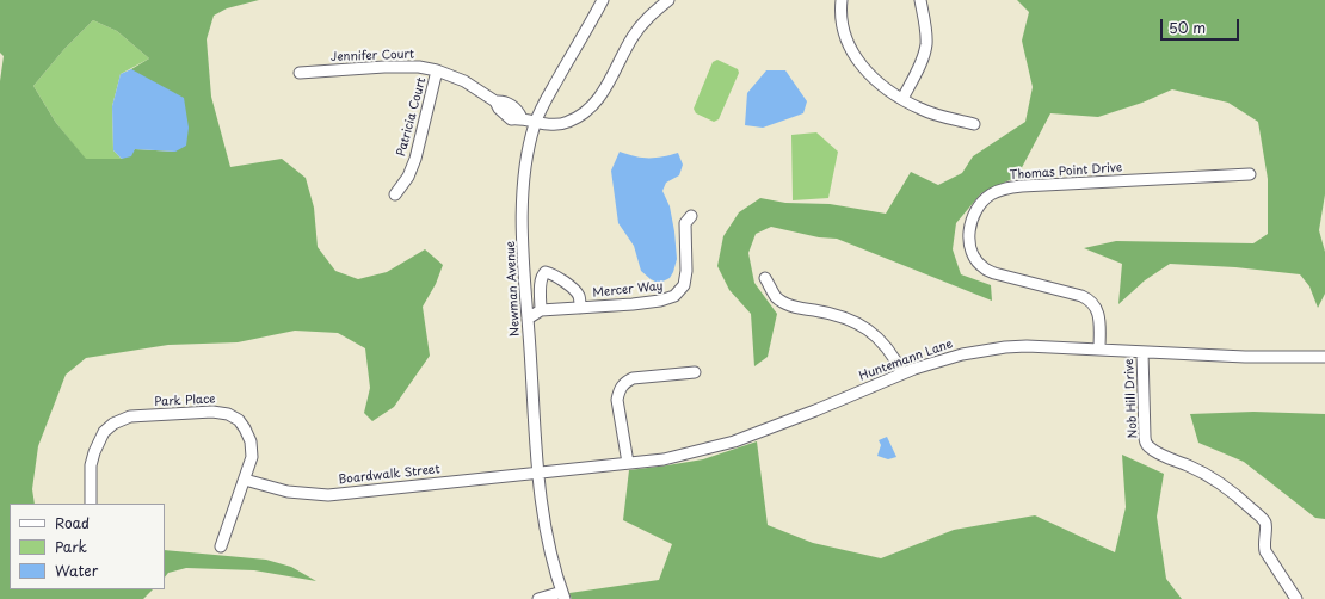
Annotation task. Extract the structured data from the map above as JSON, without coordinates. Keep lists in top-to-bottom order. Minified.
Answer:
{"streets":{"street":["Jennifer Court","Patricia Court","Thomas Point Drive","Newman Avenue","Mercer Way","Huntemann Lane","Nob Hill Drive","Park Place","Boardwalk Street"]},"crossings":[["Jennifer Court","Patricia Court"],["Jennifer Court","Newman Avenue"],["Thomas Point Drive","Huntemann Lane"],["Newman Avenue","Mercer Way"],["Newman Avenue","Huntemann Lane"],["Newman Avenue","Boardwalk Street"],["Huntemann Lane","Nob Hill Drive"],["Huntemann Lane","Boardwalk Street"],["Park Place","Boardwalk Street"]],"legend":["Road","Park","Water"],"scale_bar":"50 m"}
